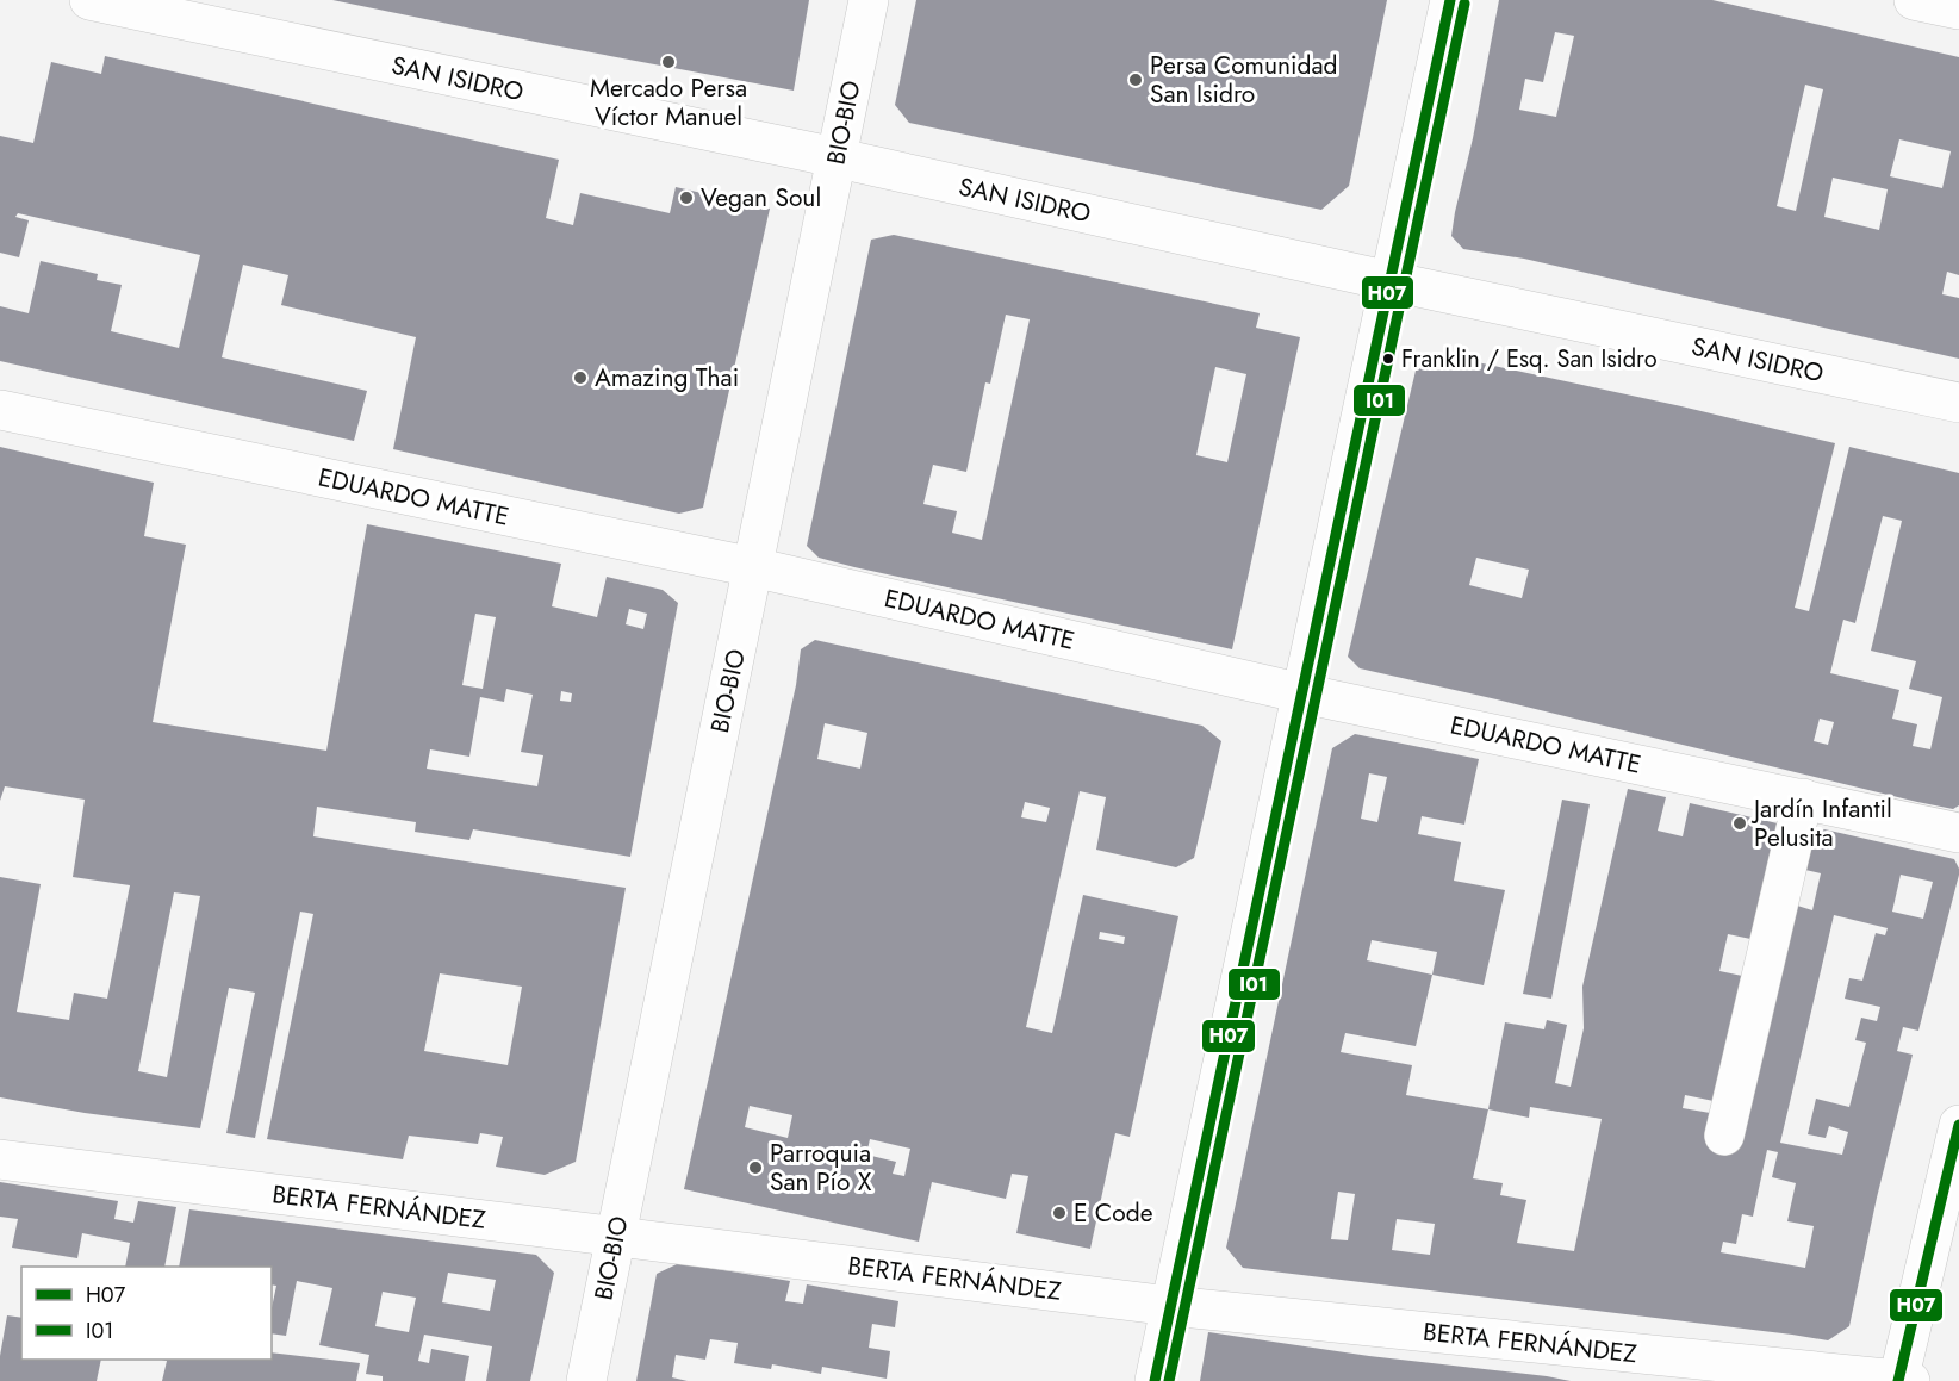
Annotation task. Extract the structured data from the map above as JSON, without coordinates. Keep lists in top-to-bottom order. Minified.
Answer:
{"streets":{"street":["SAN ISIDRO","BIO-BIO","EDUARDO MATTE","BERTA FERNÁNDEZ"]},"crossings":[["SAN ISIDRO","BIO-BIO"],["BIO-BIO","EDUARDO MATTE"],["BIO-BIO","BERTA FERNÁNDEZ"]],"places":["Mercado Persa Víctor Manuel","Persa Comunidad San Isidro","Vegan Soul","Franklin / Esq. San Isidro","Amazing Thai","Jardín Infantil Pelusita","Parroquia San Pío X","E Code"],"lines":["transit line H07","transit line I01"],"legend":["H07","I01"]}
